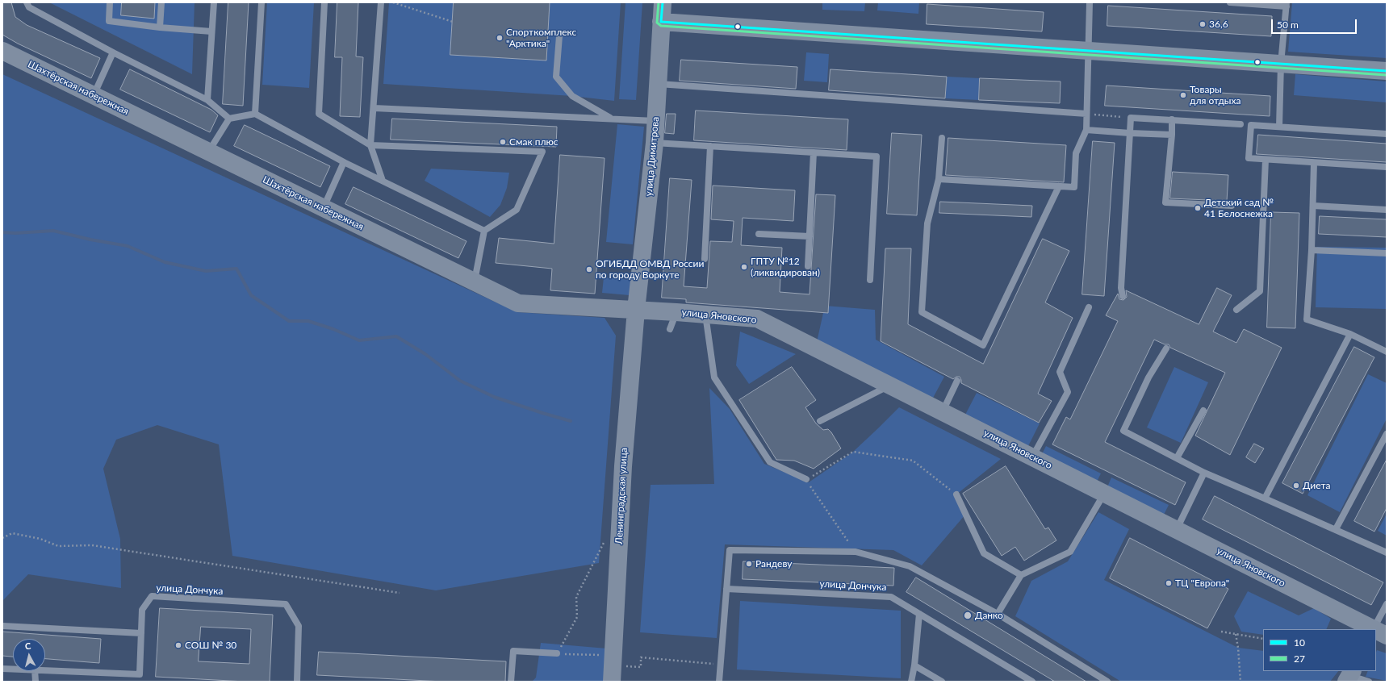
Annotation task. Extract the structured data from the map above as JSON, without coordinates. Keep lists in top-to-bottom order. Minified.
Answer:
{"streets":{"street":["Шахтёрская набережная","улица Димитрова","улица Яновского","Ленинградская улица"],"lane":["улица Дончука"]},"crossings":[["Шахтёрская набережная","улица Димитрова"],["Шахтёрская набережная","улица Яновского"],["Шахтёрская набережная","Ленинградская улица"],["улица Димитрова","улица Яновского"],["улица Димитрова","Ленинградская улица"],["улица Яновского","Ленинградская улица"]],"places":["36,6","Спорткомплекс \"Арктика\"","Товары для отдыха","Смак плюс","Детский сад № 41 Белоснежка","ГПТУ №12 (ликвидирован)","ОГИБДД ОМВД России по городу Воркуте","Диета","Рандеву","ТЦ \"Европа\"","Данко","СОШ № 30"],"lines":["transit line 10","transit line 27"],"legend":["10","27"],"scale_bar":"50 m","north":"top"}
